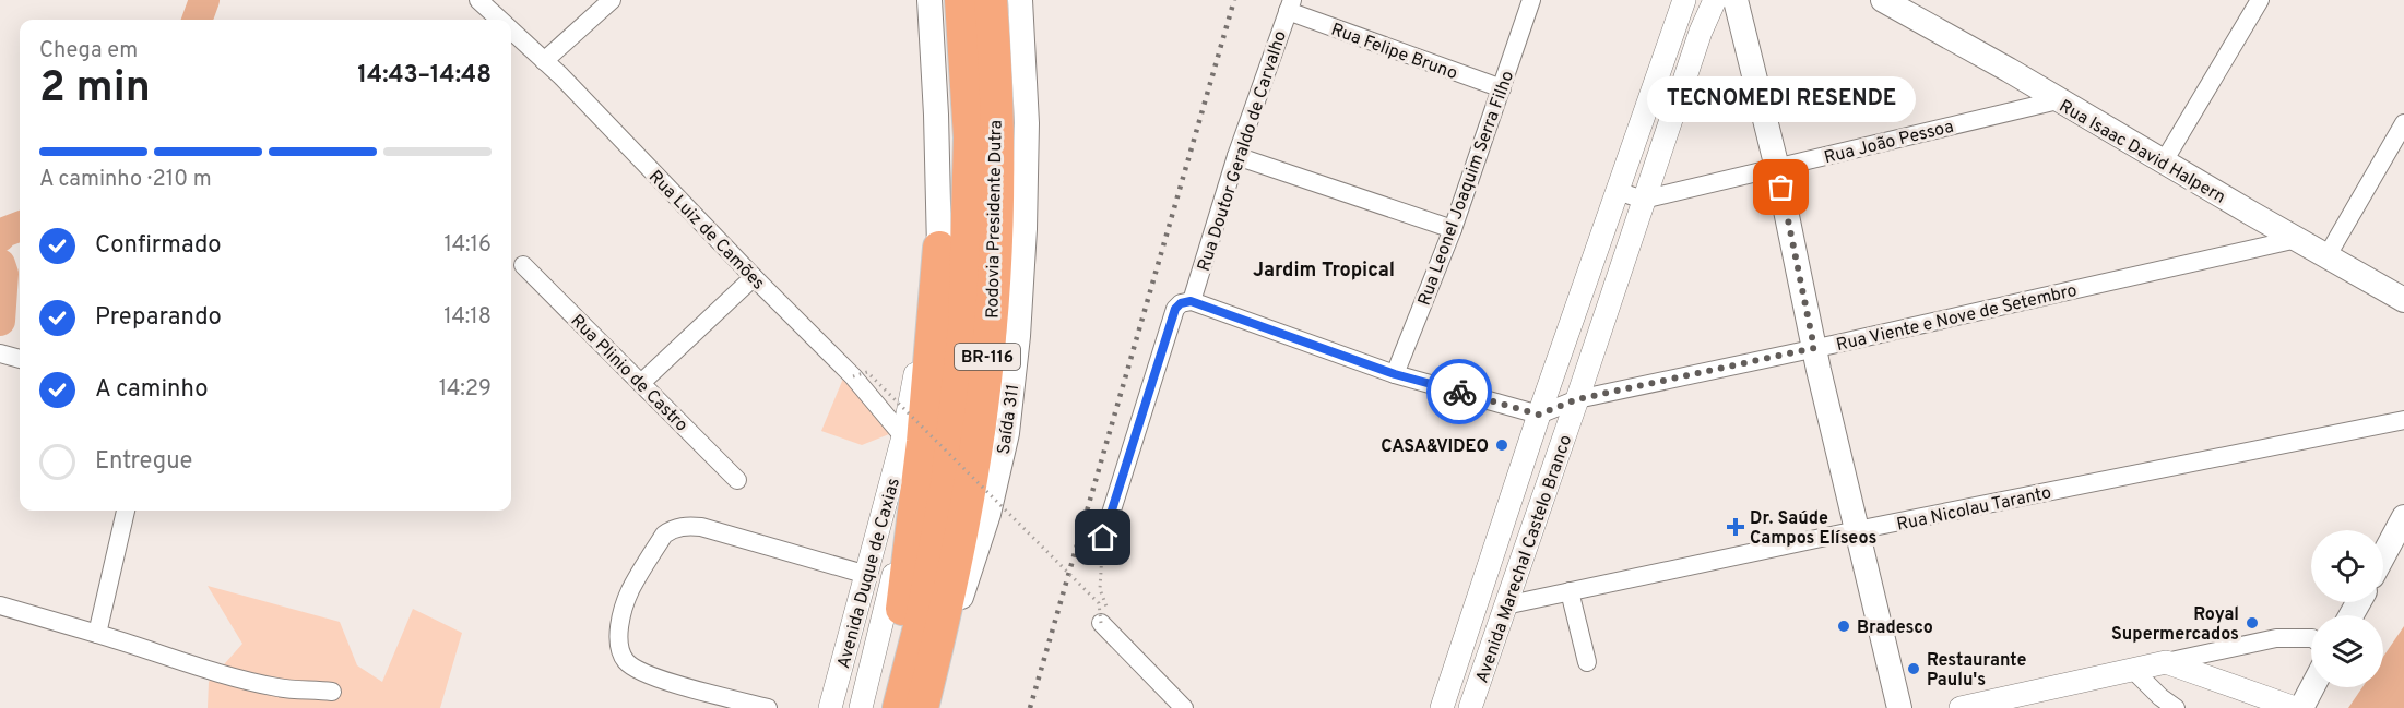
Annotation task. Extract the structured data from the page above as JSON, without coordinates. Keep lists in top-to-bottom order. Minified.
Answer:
{"streets":{"highway":["Rodovia Presidente Dutra","BR-116"],"main road":["Rua Isaac David Halpern","Saída 311"],"street":["Rua Felipe Bruno","Rua João Pessoa","Rua Doutor Geraldo de Carvalho","Rua Leonel Joaquim Serra Filho","Rua Luiz de Camões","Rua Viente e Nove de Setembro","Rua Plinio de Castro","Rua Nicolau Taranto","Avenida Marechal Castelo Branco","Avenida Duque de Caxias"]},"crossings":[["Rua Felipe Bruno","Rua Doutor Geraldo de Carvalho"],["Rua Felipe Bruno","Rua Leonel Joaquim Serra Filho"],["Rua João Pessoa","Rua Isaac David Halpern"],["Rua João Pessoa","Avenida Marechal Castelo Branco"],["Rua Isaac David Halpern","Rua Viente e Nove de Setembro"],["Rodovia Presidente Dutra","Saída 311"],["Rua Luiz de Camões","Avenida Duque de Caxias"],["Rua Viente e Nove de Setembro","Avenida Marechal Castelo Branco"],["Rua Nicolau Taranto","Avenida Marechal Castelo Branco"]],"districts":["Jardim Tropical"],"places":{"other":["TECNOMEDI RESENDE","CASA&VIDEO","Royal Supermercados","Bradesco","Restaurante Paulu's"],"health":["Dr. Saúde Campos Elíseos"]},"page":{"heading":["2 min","Chega em","14:43–14:48"],"bubble":"TECNOMEDI RESENDE","bar":"A caminho · 210 m","list":[["Confirmado","14:16"],["Preparando","14:18"],["A caminho","14:29"],"Entregue"]}}
